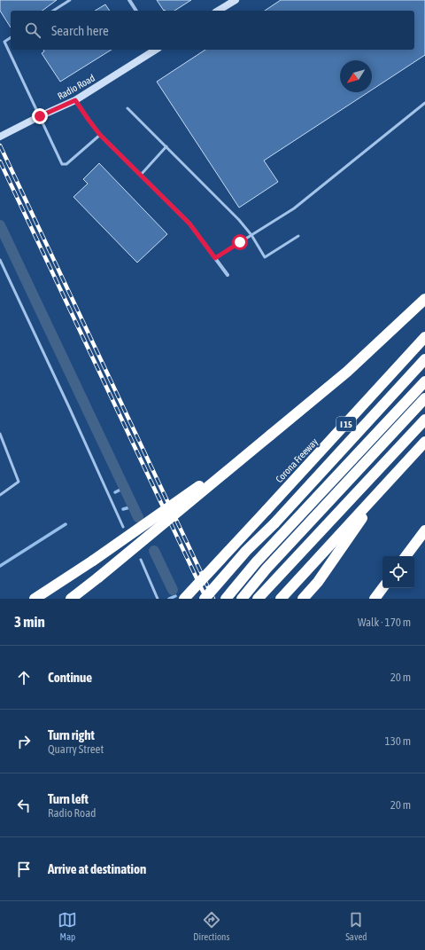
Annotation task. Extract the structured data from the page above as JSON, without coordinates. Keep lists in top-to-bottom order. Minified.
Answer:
{"streets":{"highway":["I 15","Corona Freeway"],"street":["Radio Road"]},"north":"bottom left","page":{"search":"Search here","heading":["3 min","Walk · 170 m"],"list":[["Continue","20 m"],["Turn right","Quarry Street","130 m"],["Turn left","Radio Road","20 m"],"Arrive at destination"],"nav":["Map","Directions","Saved"]}}
